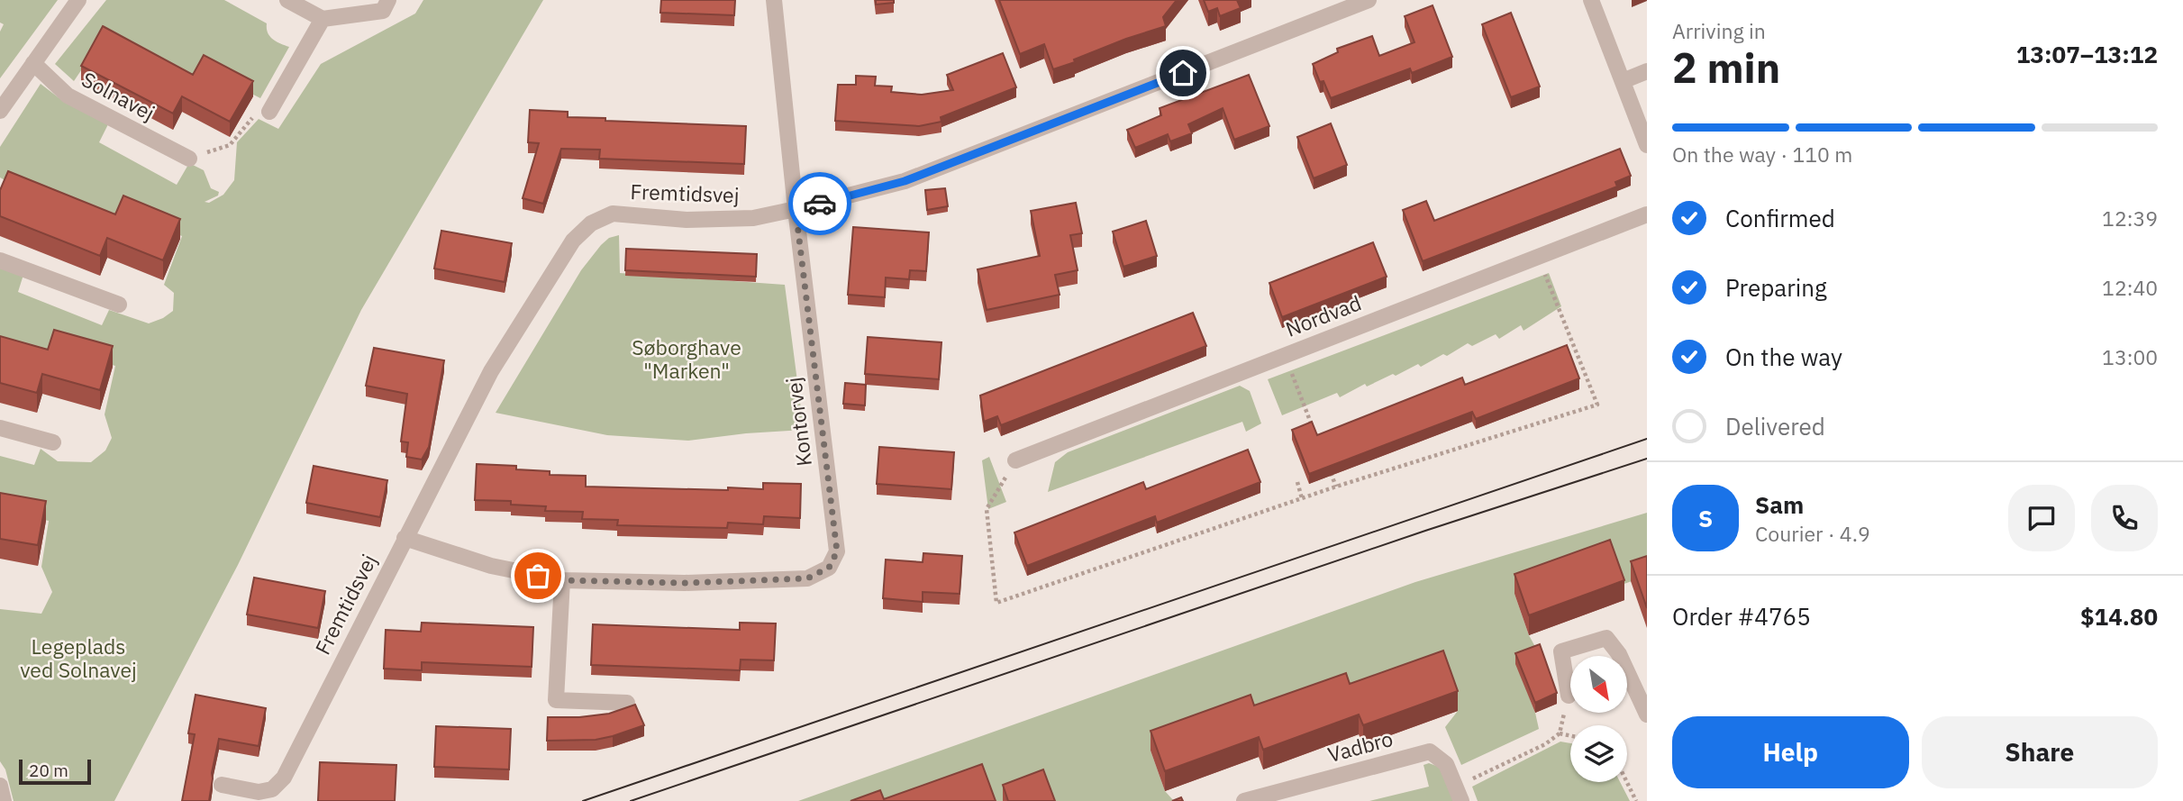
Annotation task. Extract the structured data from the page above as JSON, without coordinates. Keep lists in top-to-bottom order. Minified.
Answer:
{"streets":{"street":["Solnavej","Fremtidsvej","Nordvad","Kontorvej","Vadbro"]},"crossings":[["Fremtidsvej","Kontorvej"]],"parks":["Søborghave \"Marken\"","Legeplads ved Solnavej"],"scale_bar":"20 m","north":"bottom right","page":{"heading":["2 min","Arriving in","13:07–13:12"],"panel":["Sam","Courier · 4.9","Order #4765","$14.80"],"bar":"On the way · 110 m","list":[["Confirmed","12:39"],["Preparing","12:40"],["On the way","13:00"],"Delivered"],"round":"S","buttons":["Help","Share"],"scale":"20 m"}}
